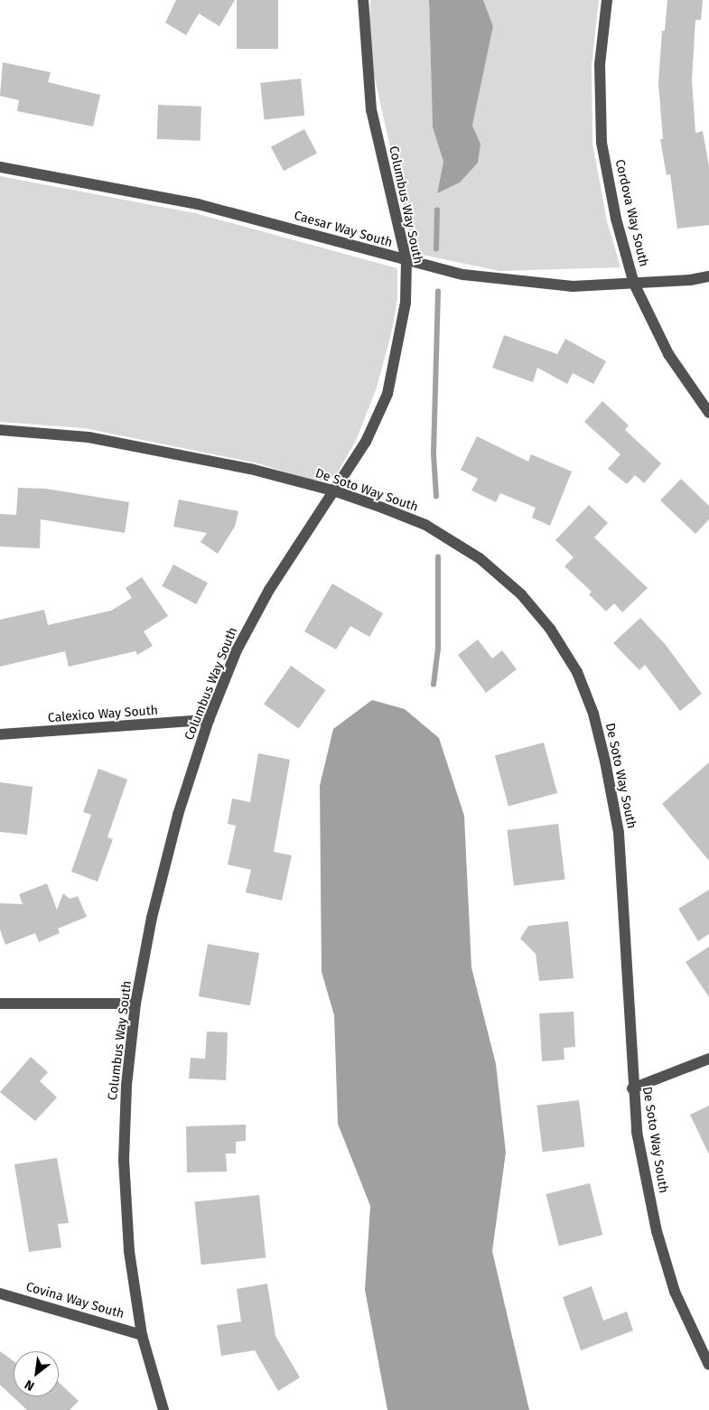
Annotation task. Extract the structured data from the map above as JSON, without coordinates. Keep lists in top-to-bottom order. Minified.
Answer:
{"streets":{"street":["Columbus Way South","Cordova Way South","Caesar Way South","De Soto Way South","Calexico Way South","Covina Way South"]},"crossings":[["Columbus Way South","Caesar Way South"],["Columbus Way South","De Soto Way South"],["Columbus Way South","Calexico Way South"],["Columbus Way South","Covina Way South"],["Cordova Way South","Caesar Way South"]],"north":"bottom left"}
